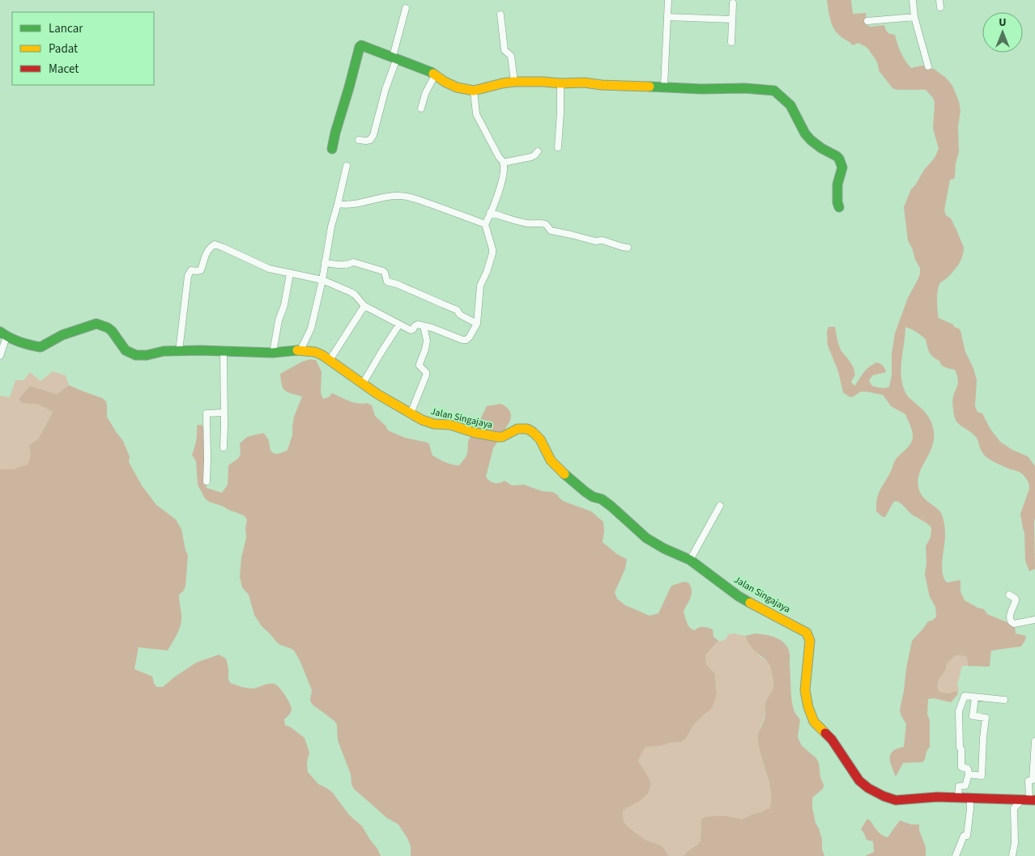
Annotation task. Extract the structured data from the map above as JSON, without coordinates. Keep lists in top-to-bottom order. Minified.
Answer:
{"streets":{"street":["Jalan Singajaya"]},"legend":["Lancar","Padat","Macet"],"north":"top"}
